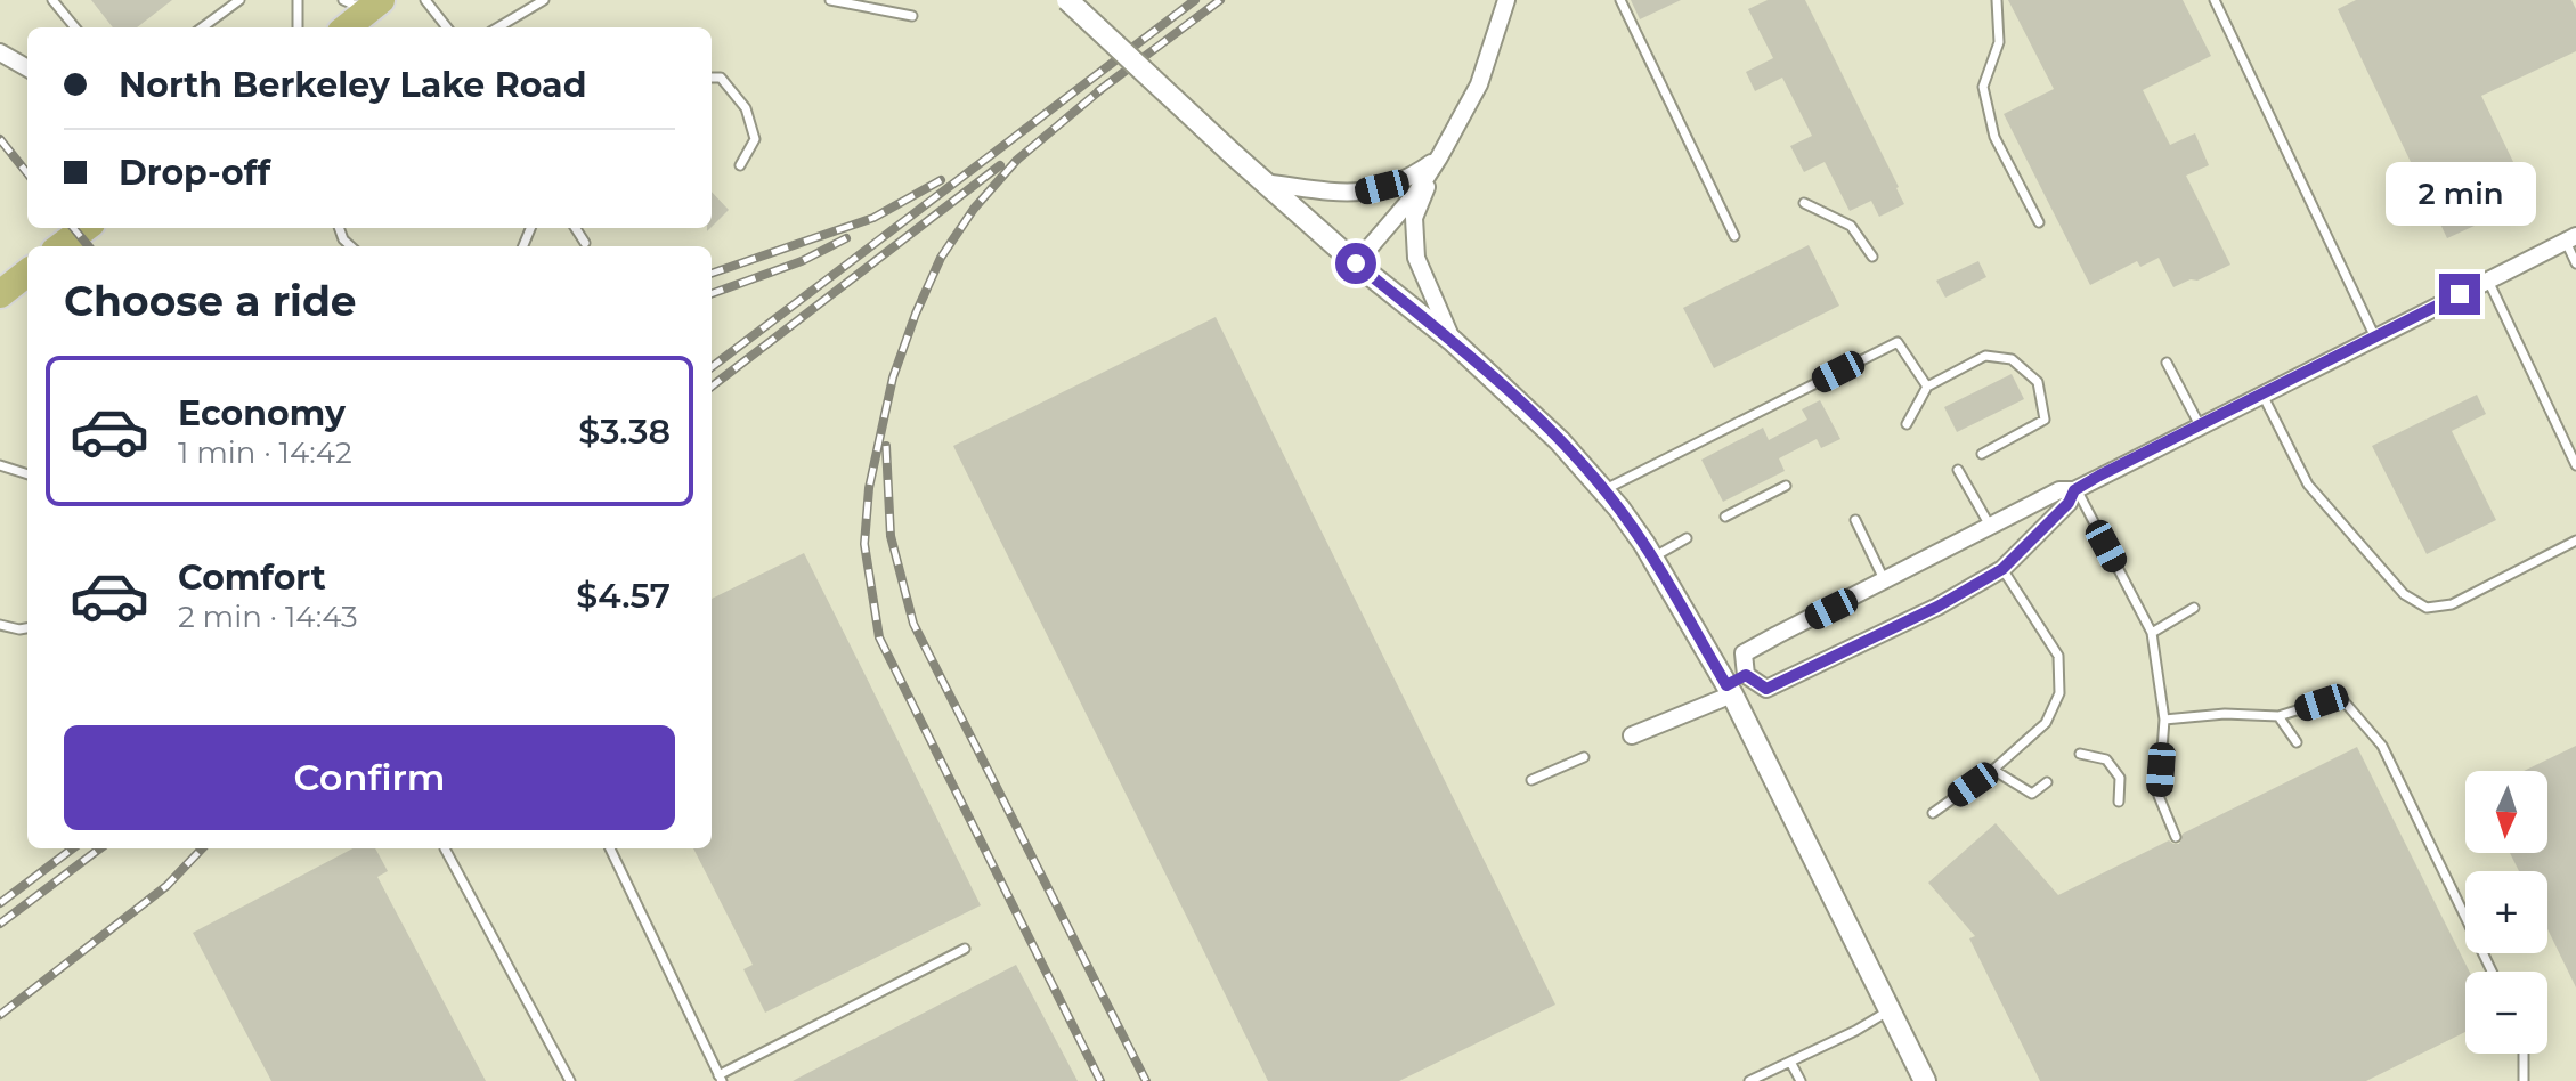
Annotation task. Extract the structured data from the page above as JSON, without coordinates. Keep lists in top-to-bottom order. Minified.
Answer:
{"north":"bottom","page":{"banner":["North Berkeley Lake Road","Drop-off"],"bubble":"2 min","heading":"Choose a ride","list":[{"name":"Economy","note":"1 min · 14:42","value":"$3.38"},{"name":"Comfort","note":"2 min · 14:43","value":"$4.57"}],"buttons":"Confirm","map_buttons":["+","−"]}}
